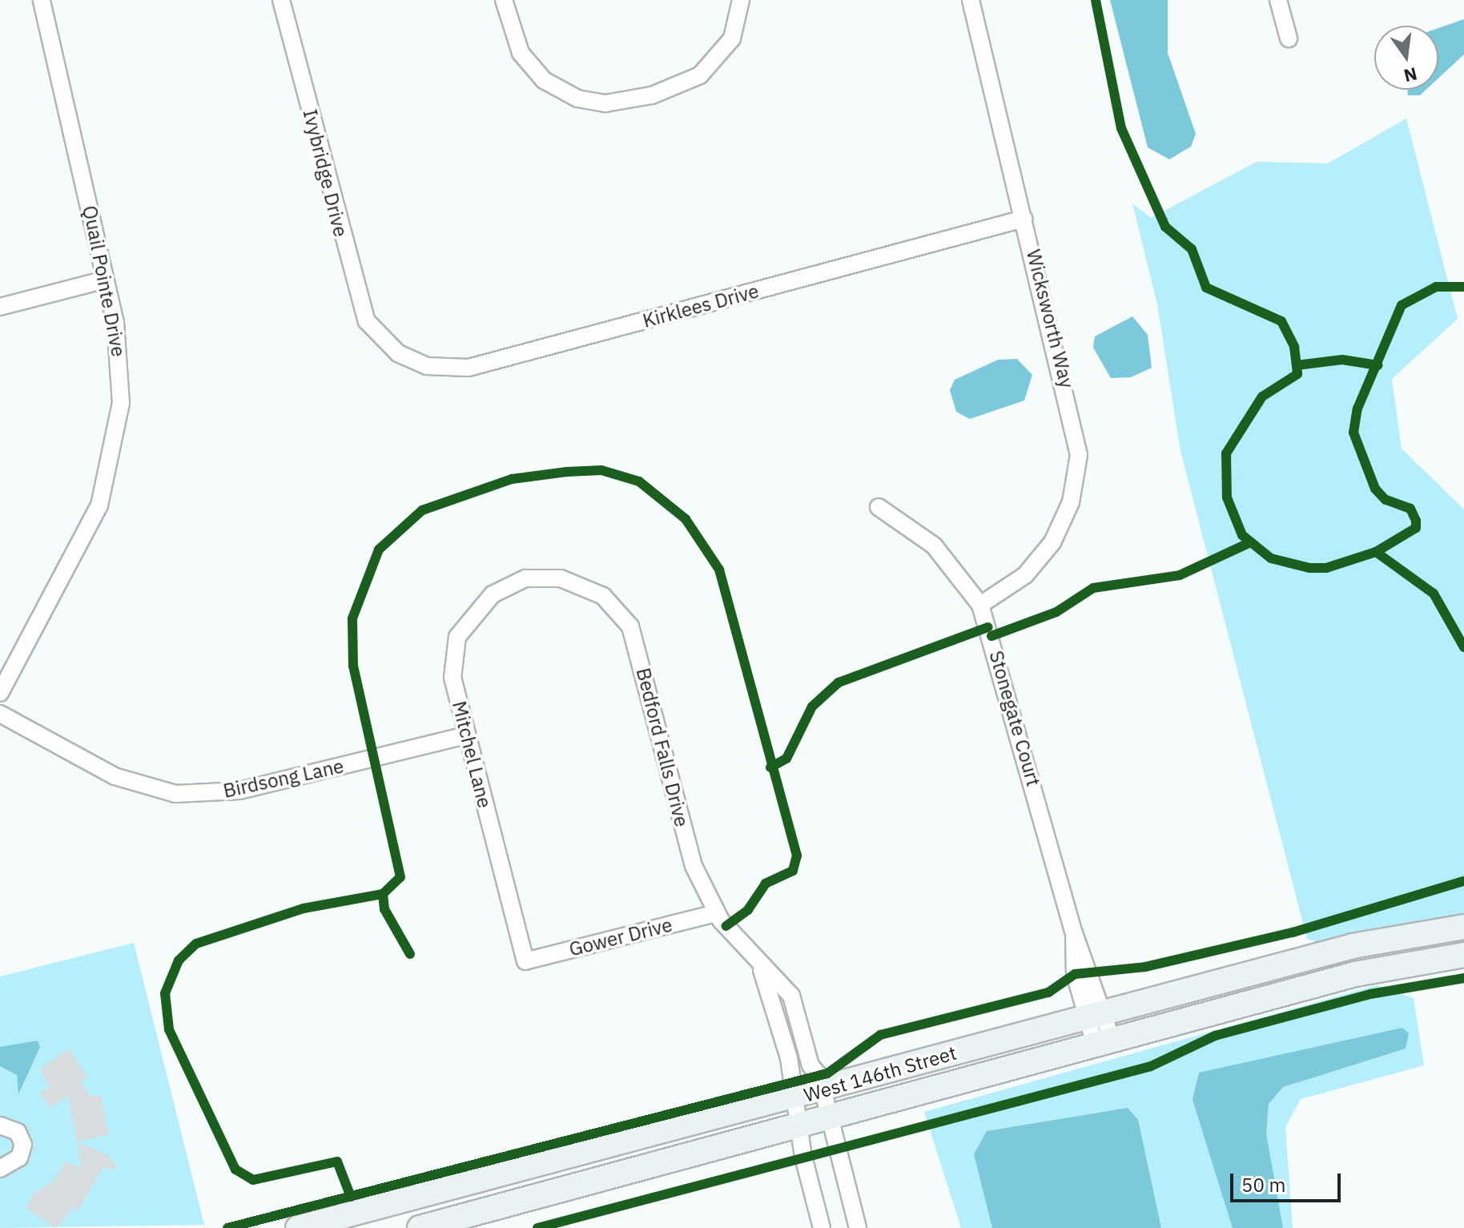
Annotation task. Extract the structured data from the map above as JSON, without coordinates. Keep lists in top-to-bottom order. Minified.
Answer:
{"streets":{"main road":["West 146th Street"],"street":["Ivybridge Drive","Quail Pointe Drive","Kirklees Drive","Wicksworth Way","Stonegate Court","Bedford Falls Drive","Mitchel Lane","Birdsong Lane","Gower Drive"]},"crossings":[["Ivybridge Drive","Kirklees Drive"],["Kirklees Drive","Wicksworth Way"],["Wicksworth Way","Stonegate Court"],["Stonegate Court","West 146th Street"],["Bedford Falls Drive","Mitchel Lane"],["Bedford Falls Drive","Gower Drive"],["Bedford Falls Drive","West 146th Street"],["Mitchel Lane","Birdsong Lane"],["Mitchel Lane","Gower Drive"]],"scale_bar":"50 m","north":"bottom"}
